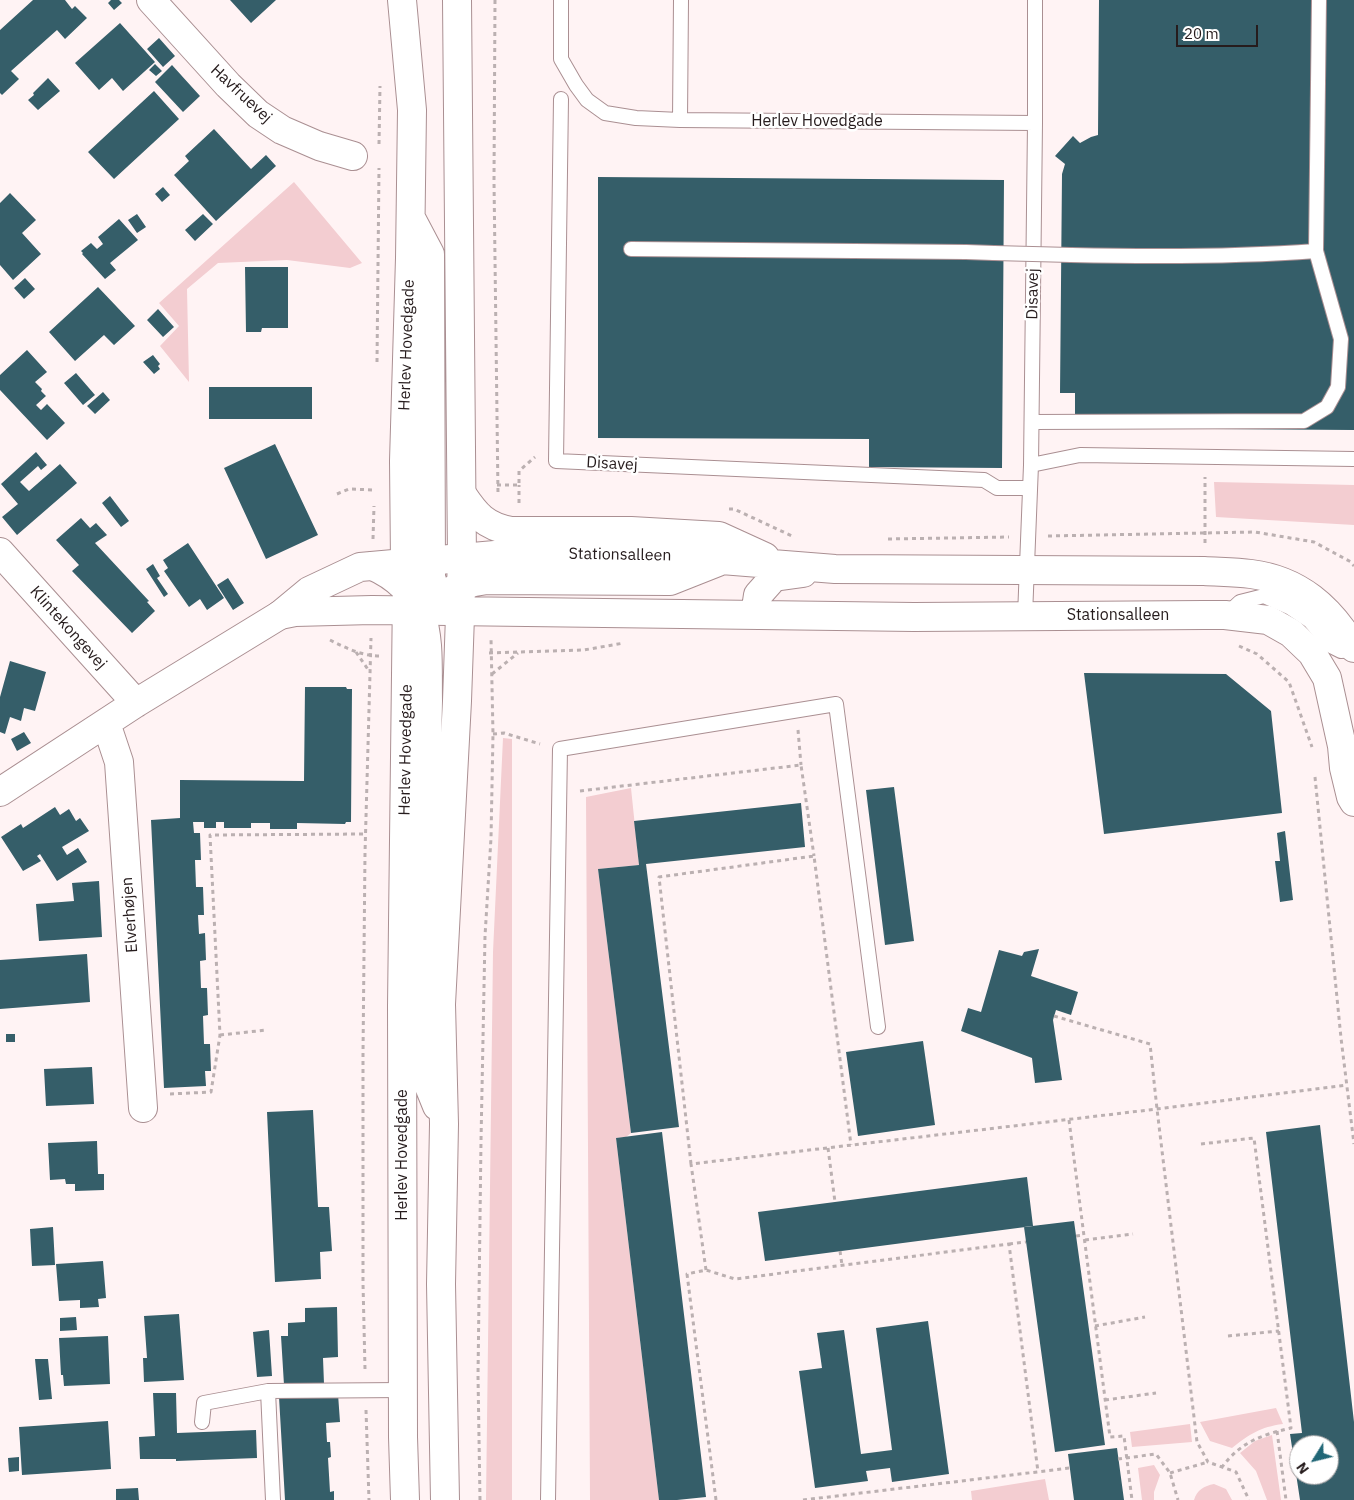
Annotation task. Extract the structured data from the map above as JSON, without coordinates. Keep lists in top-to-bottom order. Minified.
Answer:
{"streets":{"street":["Havfruevej","Herlev Hovedgade","Stationsalleen","Klintekongevej","Elverhøjen"],"lane":["Disavej"]},"crossings":[["Herlev Hovedgade","Disavej"],["Herlev Hovedgade","Stationsalleen"],["Disavej","Stationsalleen"]],"scale_bar":"20 m","north":"bottom left"}
